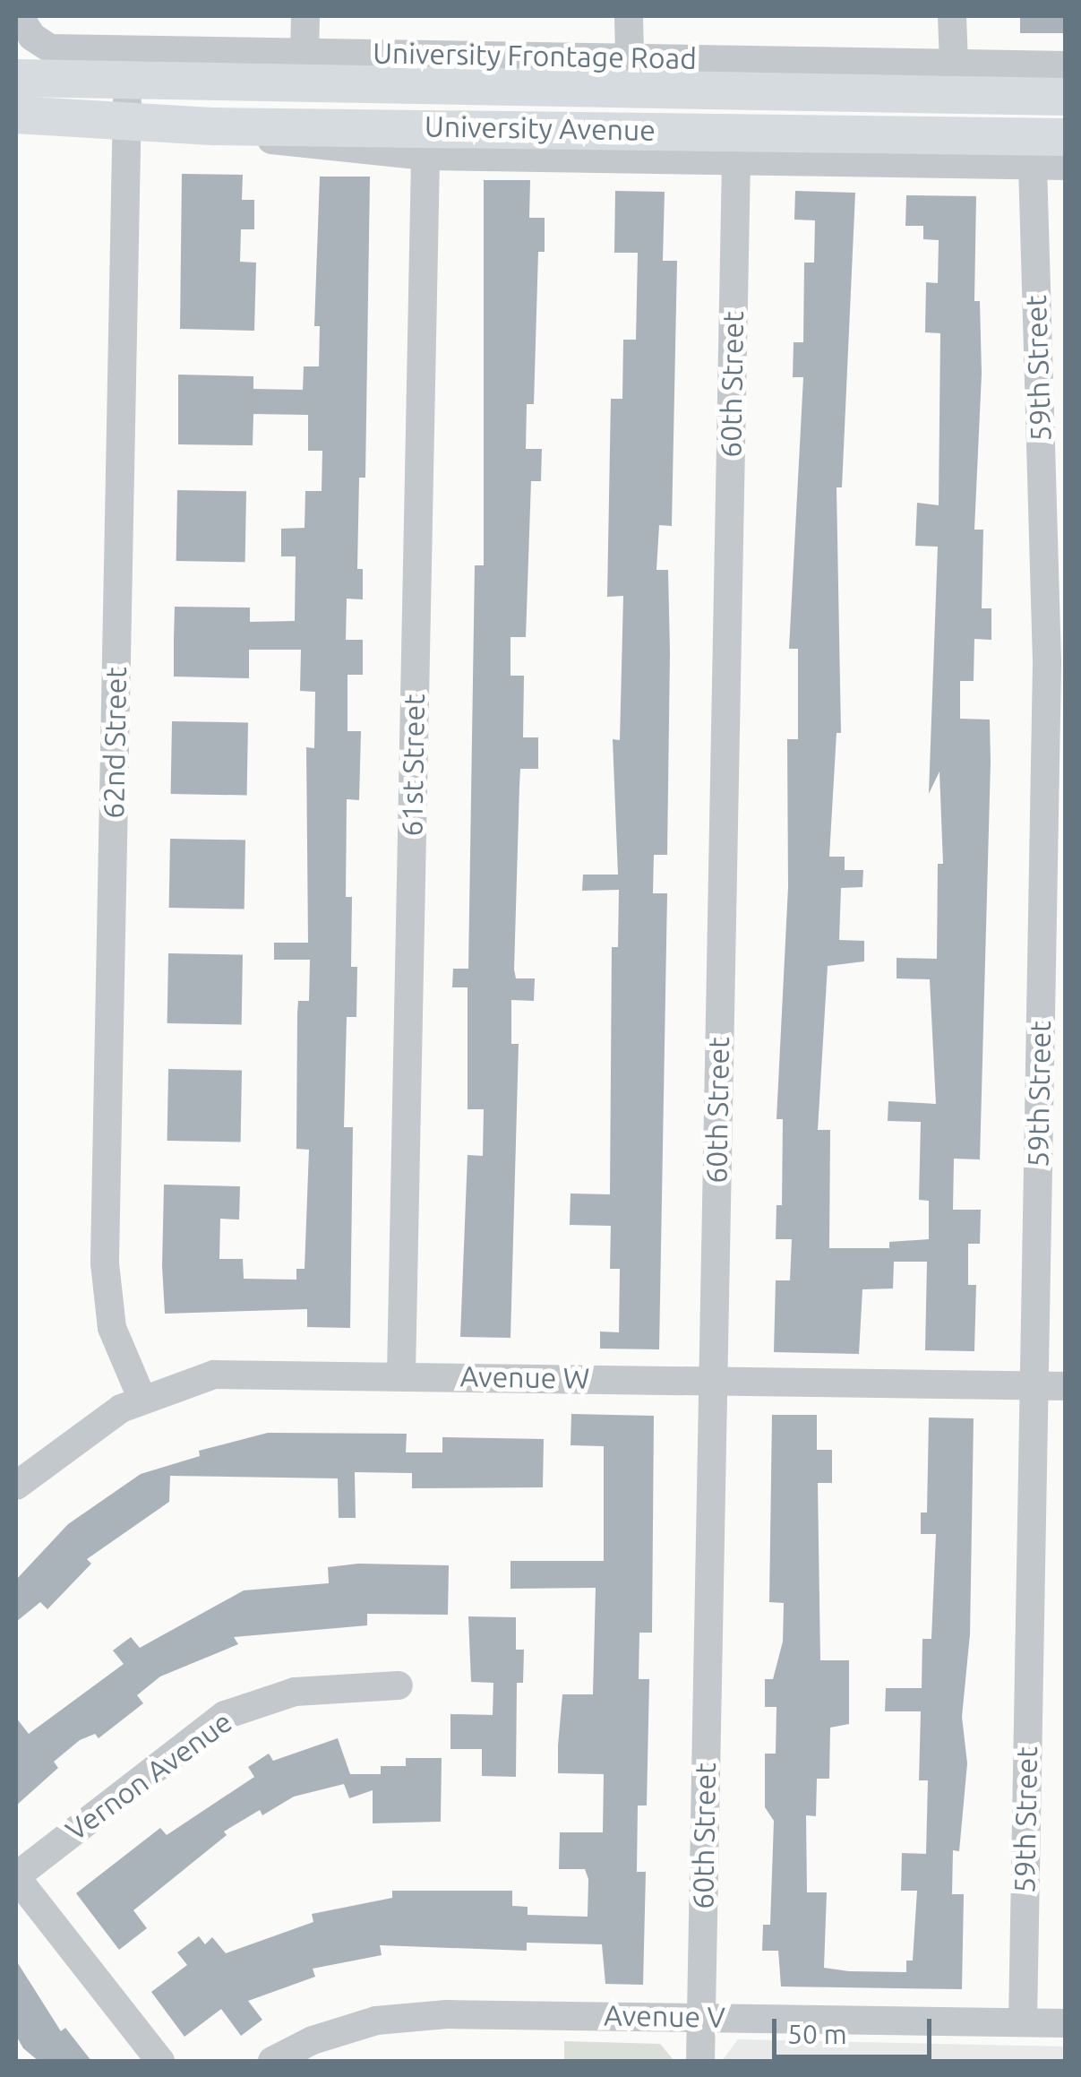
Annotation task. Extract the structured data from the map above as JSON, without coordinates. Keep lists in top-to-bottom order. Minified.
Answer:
{"streets":{"main road":["University Avenue"],"street":["University Frontage Road","59th Street","60th Street","62nd Street","61st Street","Avenue W","Vernon Avenue","Avenue V"]},"crossings":[["University Avenue","62nd Street"],["59th Street","Avenue W"],["59th Street","Avenue V"],["60th Street","Avenue W"],["60th Street","Avenue V"],["62nd Street","Avenue W"],["61st Street","Avenue W"]],"scale_bar":"50 m"}
